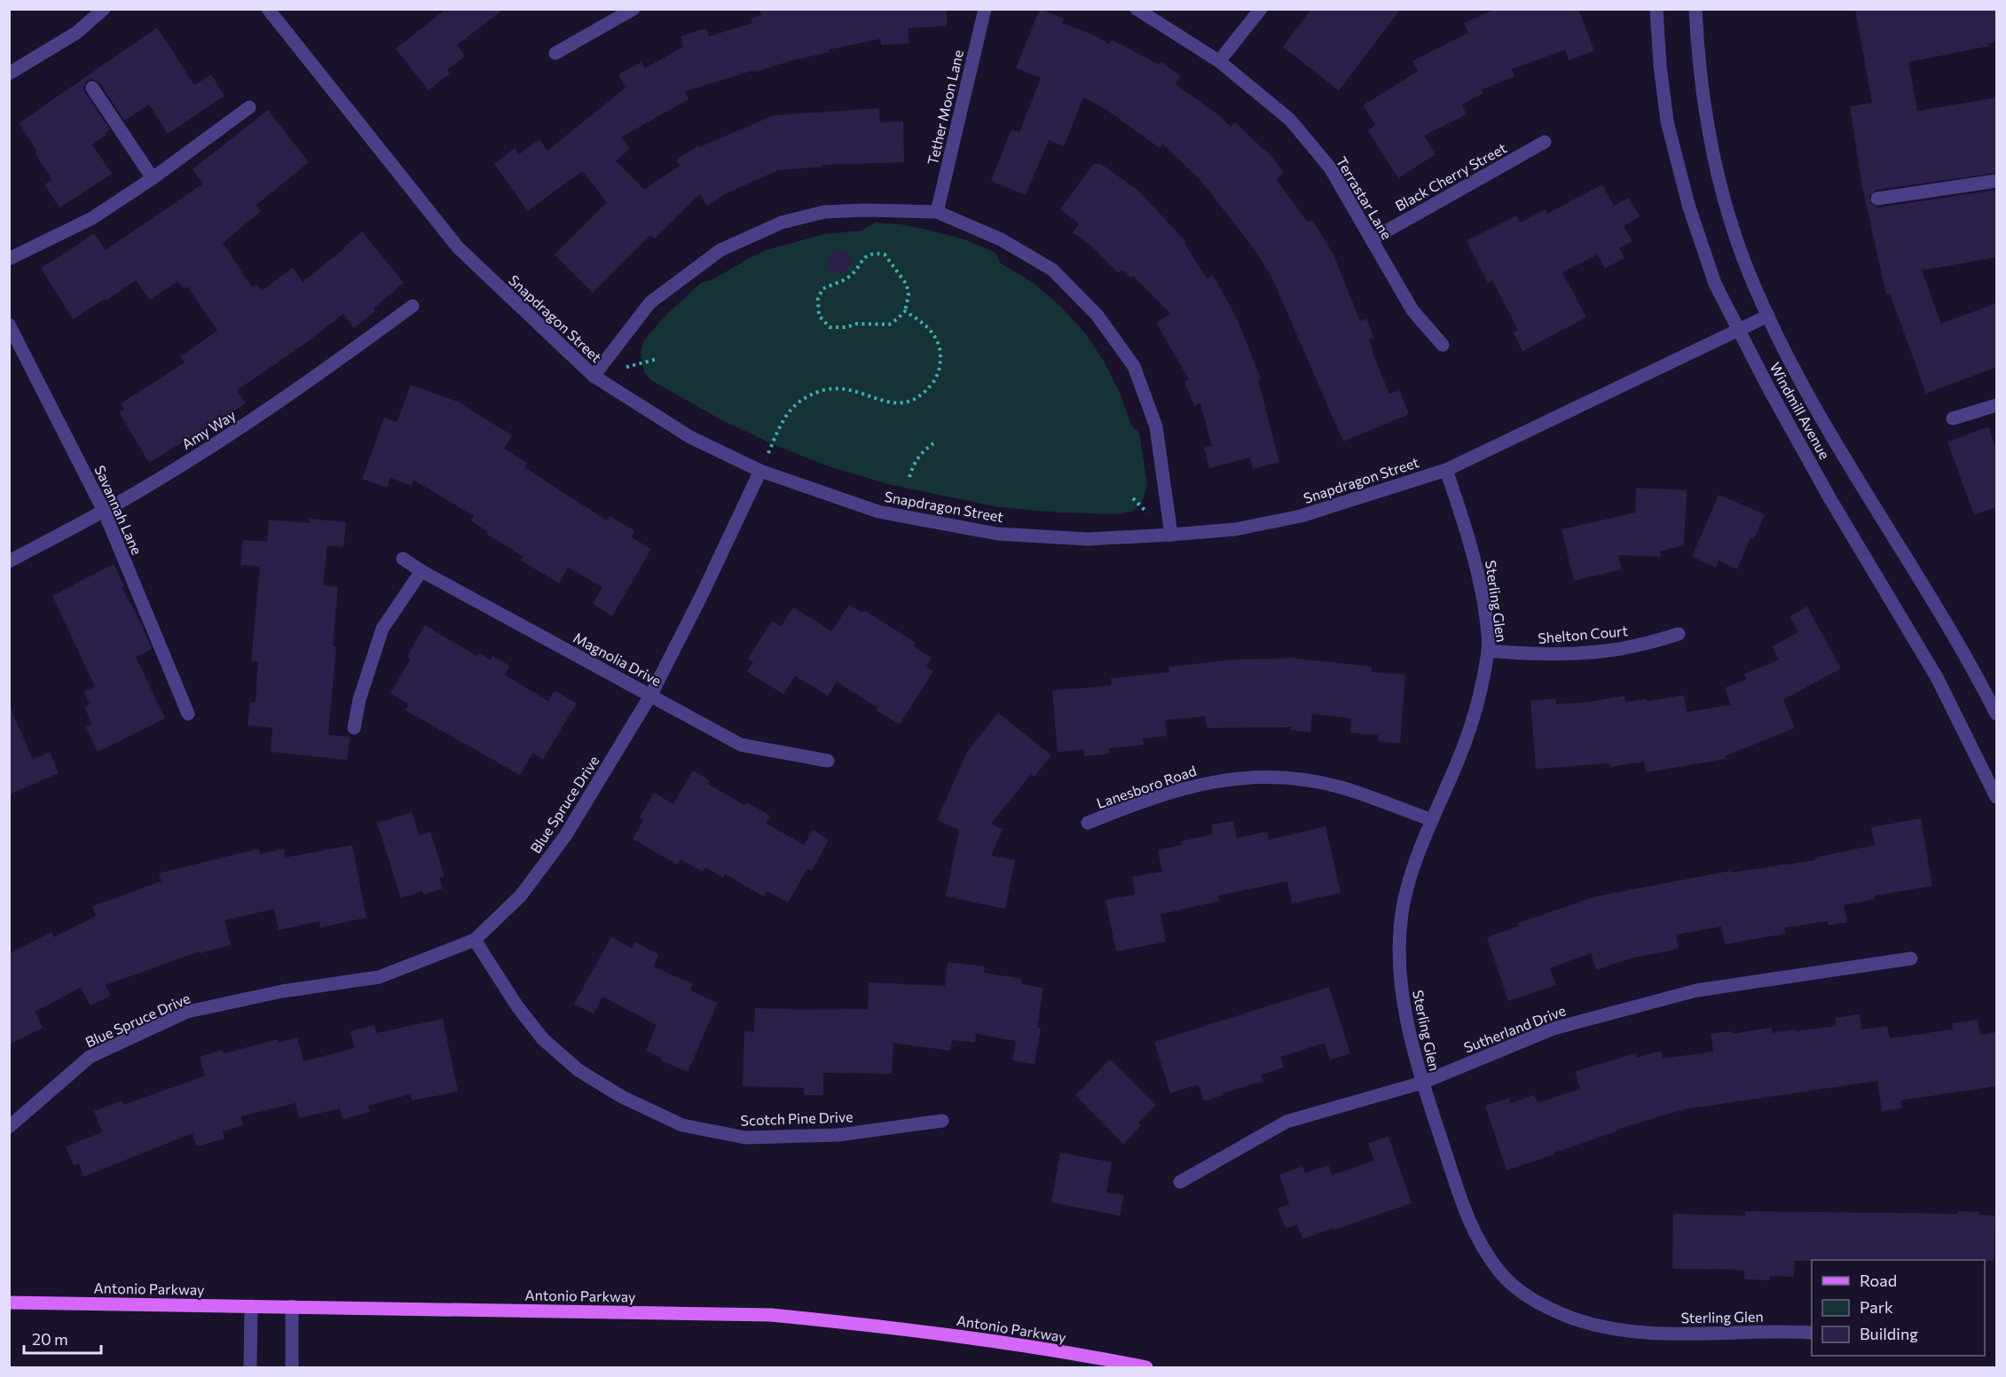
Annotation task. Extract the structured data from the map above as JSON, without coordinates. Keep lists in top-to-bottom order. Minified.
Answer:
{"streets":{"main road":["Antonio Parkway"],"street":["Tether Moon Lane","Black Cherry Street","Terrastar Lane","Snapdragon Street","Windmill Avenue","Amy Way","Savannah Lane","Sterling Glen","Shelton Court","Magnolia Drive","Lanesboro Road","Blue Spruce Drive","Sutherland Drive","Scotch Pine Drive"]},"crossings":[["Black Cherry Street","Terrastar Lane"],["Snapdragon Street","Windmill Avenue"],["Snapdragon Street","Sterling Glen"],["Snapdragon Street","Blue Spruce Drive"],["Amy Way","Savannah Lane"],["Sterling Glen","Shelton Court"],["Sterling Glen","Lanesboro Road"],["Sterling Glen","Sutherland Drive"],["Magnolia Drive","Blue Spruce Drive"],["Blue Spruce Drive","Scotch Pine Drive"]],"legend":["Road","Park","Building"],"scale_bar":"20 m"}
